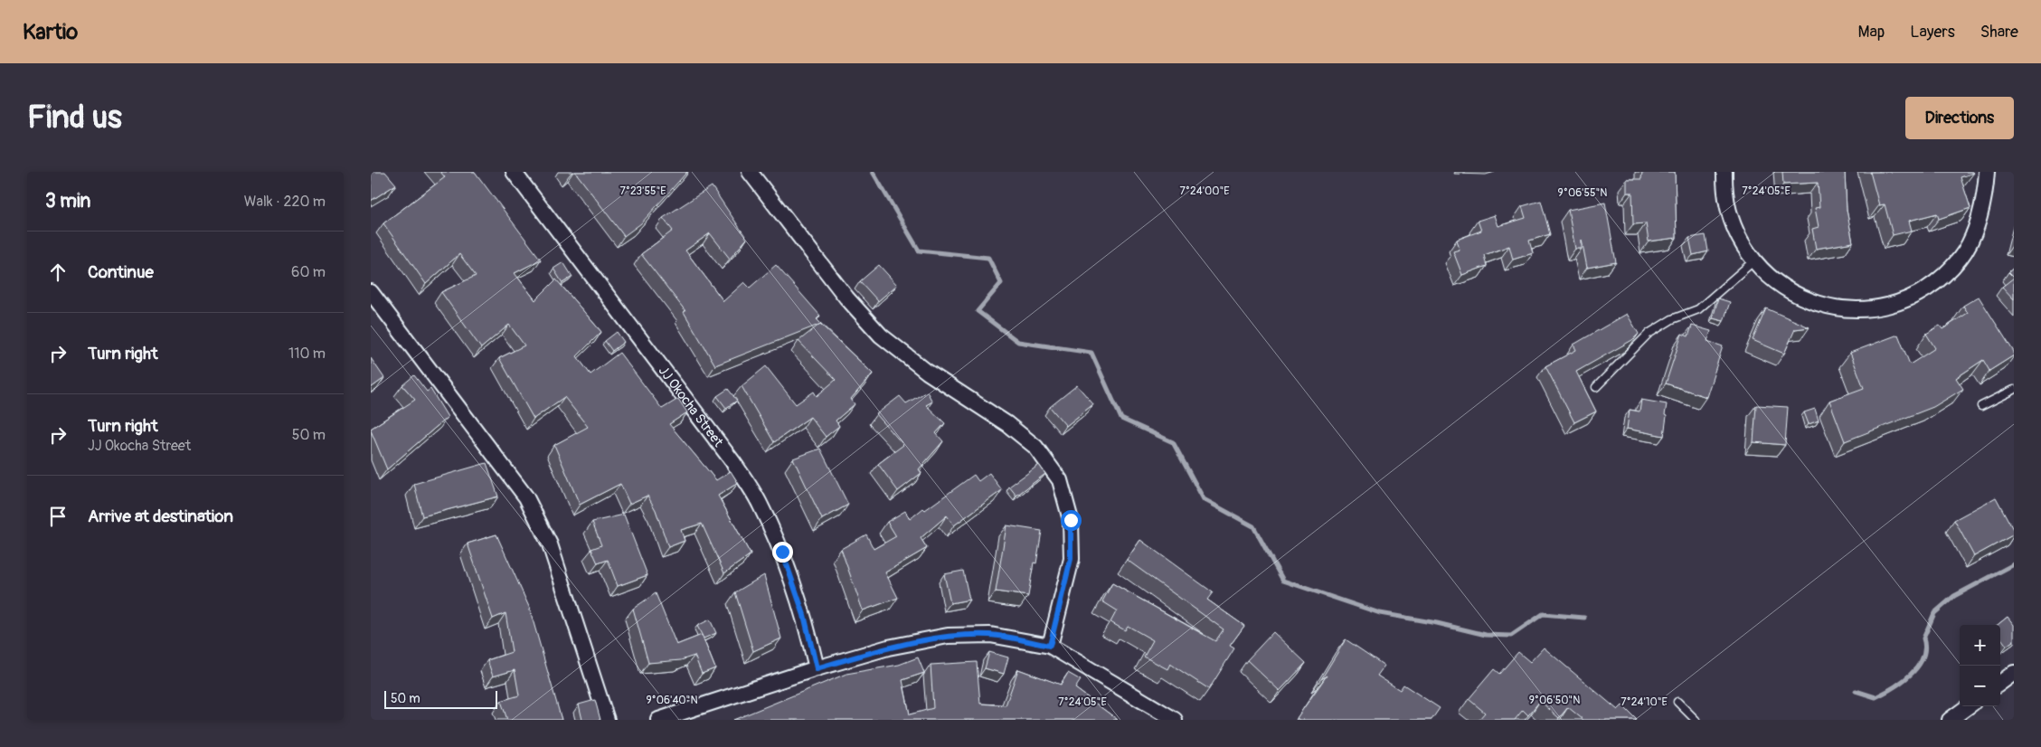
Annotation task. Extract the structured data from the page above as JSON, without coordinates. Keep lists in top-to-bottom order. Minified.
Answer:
{"streets":{"street":["JJ Okocha Street"]},"scale_bar":"50 m","page":{"header":"Kartio","nav":["Map","Layers","Share"],"buttons":"Directions","title":"Find us","heading":["3 min","Walk · 220 m"],"list":[["Continue","60 m"],["Turn right","110 m"],["Turn right","JJ Okocha Street","50 m"],"Arrive at destination"],"map_buttons":["+","−"],"scale":"50 m"},"coordinates":["7°23'55\"E","7°24'00\"E","7°24'05\"E","9°06'55\"N","9°06'40\"N","9°06'50\"N","7°24'10\"E"]}
